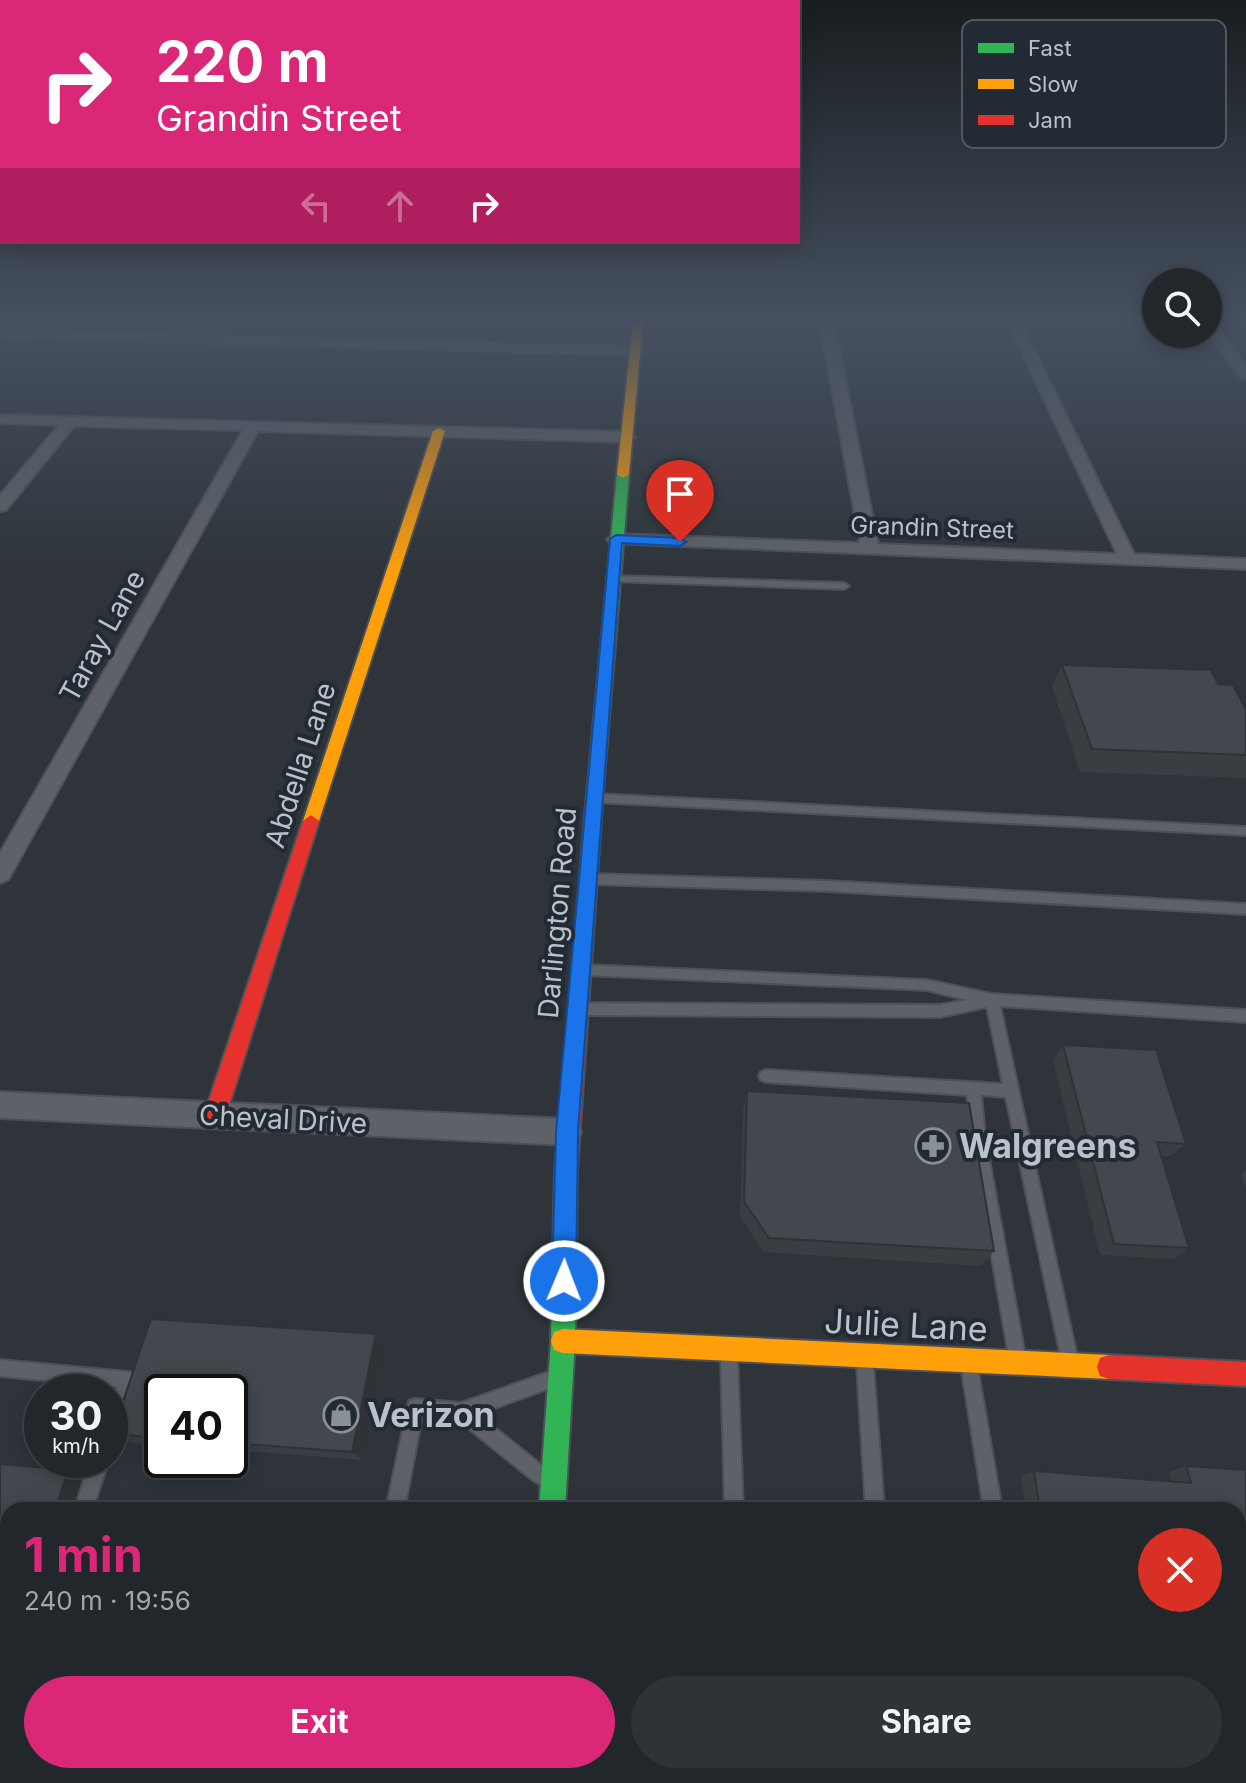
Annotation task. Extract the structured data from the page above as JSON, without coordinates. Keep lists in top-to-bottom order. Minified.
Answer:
{"streets":{"main road":["Abdella Lane","Darlington Road","Julie Lane"],"street":["Grandin Street","Taray Lane","Cheval Drive"]},"crossings":[["Grandin Street","Darlington Road"],["Abdella Lane","Cheval Drive"],["Darlington Road","Cheval Drive"],["Darlington Road","Julie Lane"]],"places":{"pharmacy":["Walgreens"],"shop":["Verizon"]},"legend":["Fast","Slow","Jam"],"page":{"turn":["220 m","Grandin Street"],"speed":"30 km/h","limit":"40","heading":["1 min","240 m · 19:56"],"buttons":["Exit","Share"]}}
